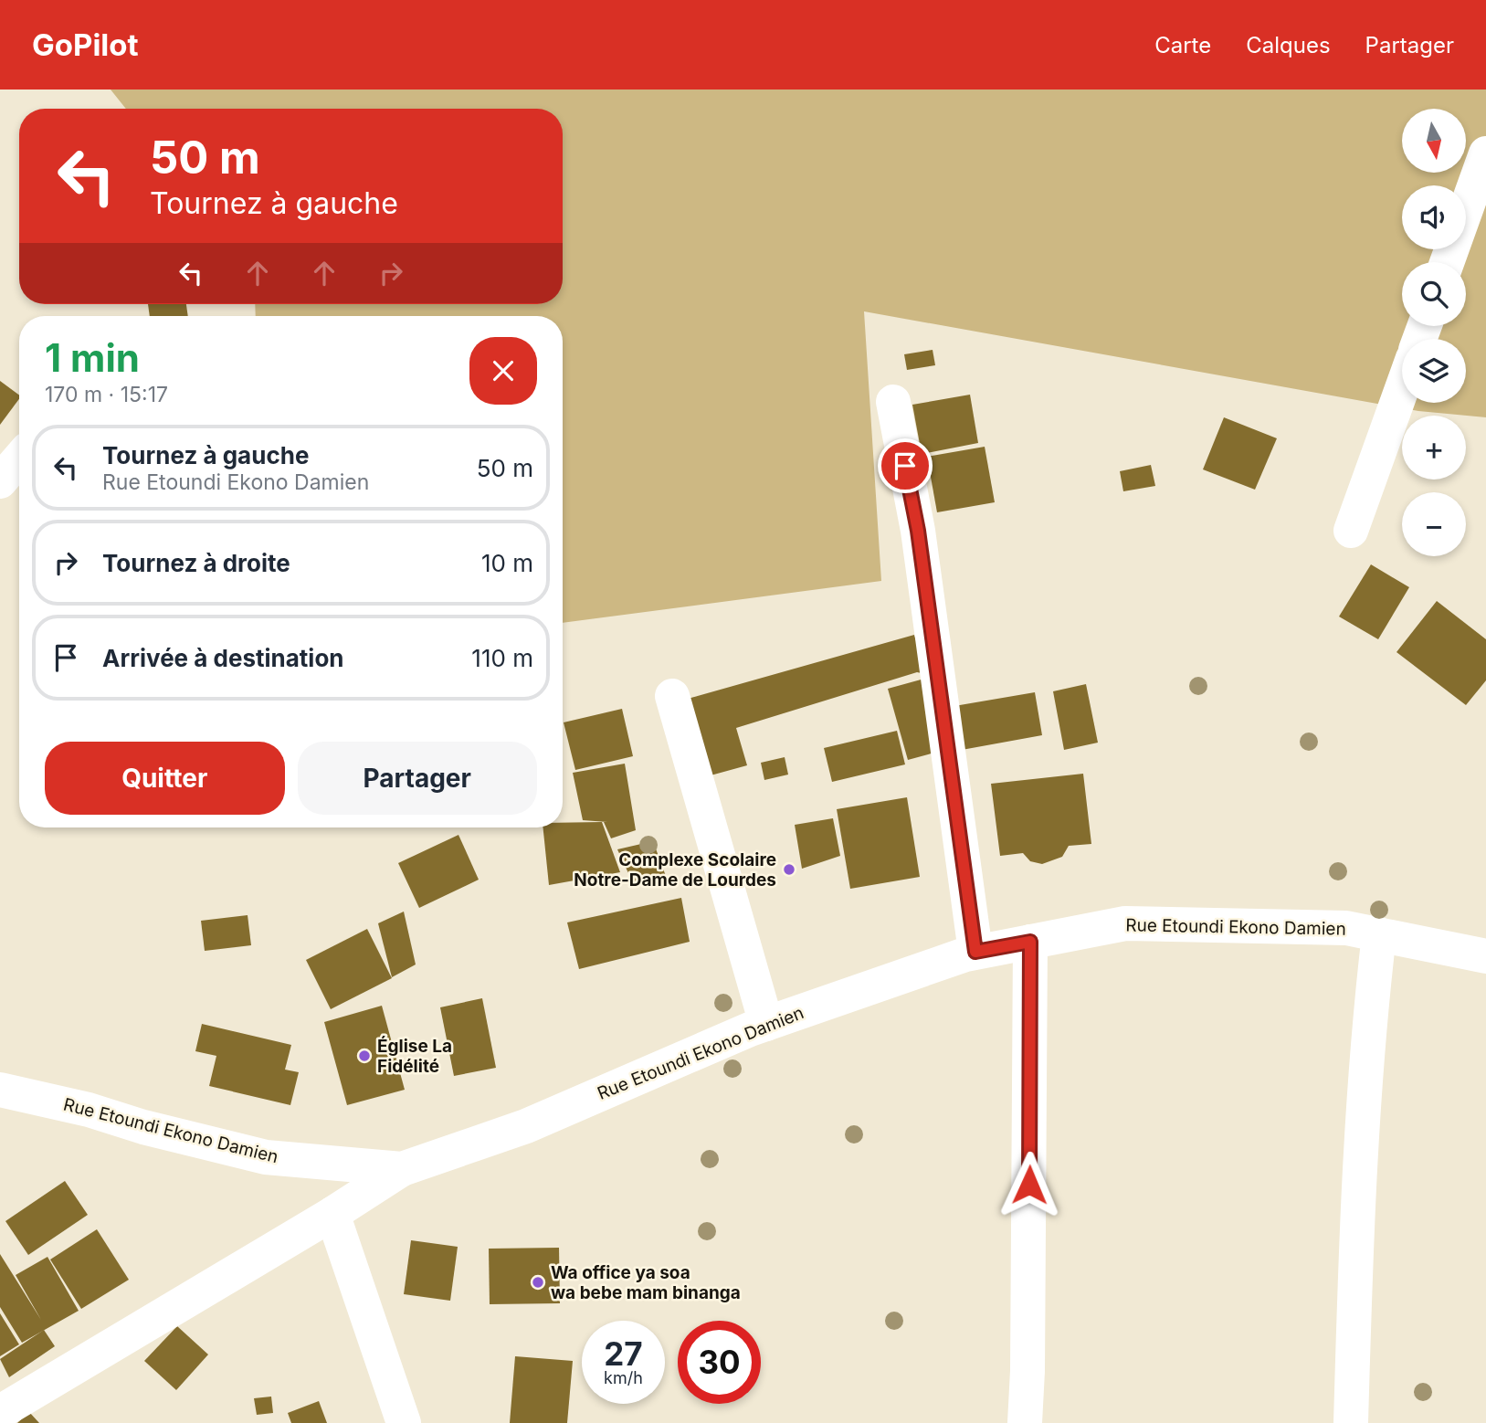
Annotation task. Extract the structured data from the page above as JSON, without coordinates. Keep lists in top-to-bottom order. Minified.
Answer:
{"streets":{"street":["Rue Etoundi Ekono Damien"]},"places":["Complexe Scolaire Notre-Dame de Lourdes","Église La Fidélité","Wa office ya soa wa bebe mam binanga"],"north":"bottom","page":{"header":"GoPilot","nav":["Carte","Calques","Partager"],"map_buttons":["+","−"],"turn":["50 m","Tournez à gauche"],"heading":["1 min","170 m · 15:17"],"list":[{"name":"Tournez à gauche","note":"Rue Etoundi Ekono Damien","value":"50 m"},{"name":"Tournez à droite","value":"10 m"},{"name":"Arrivée à destination","value":"110 m"}],"buttons":["Quitter","Partager"],"speed":"27 km/h","limit":"30"}}
